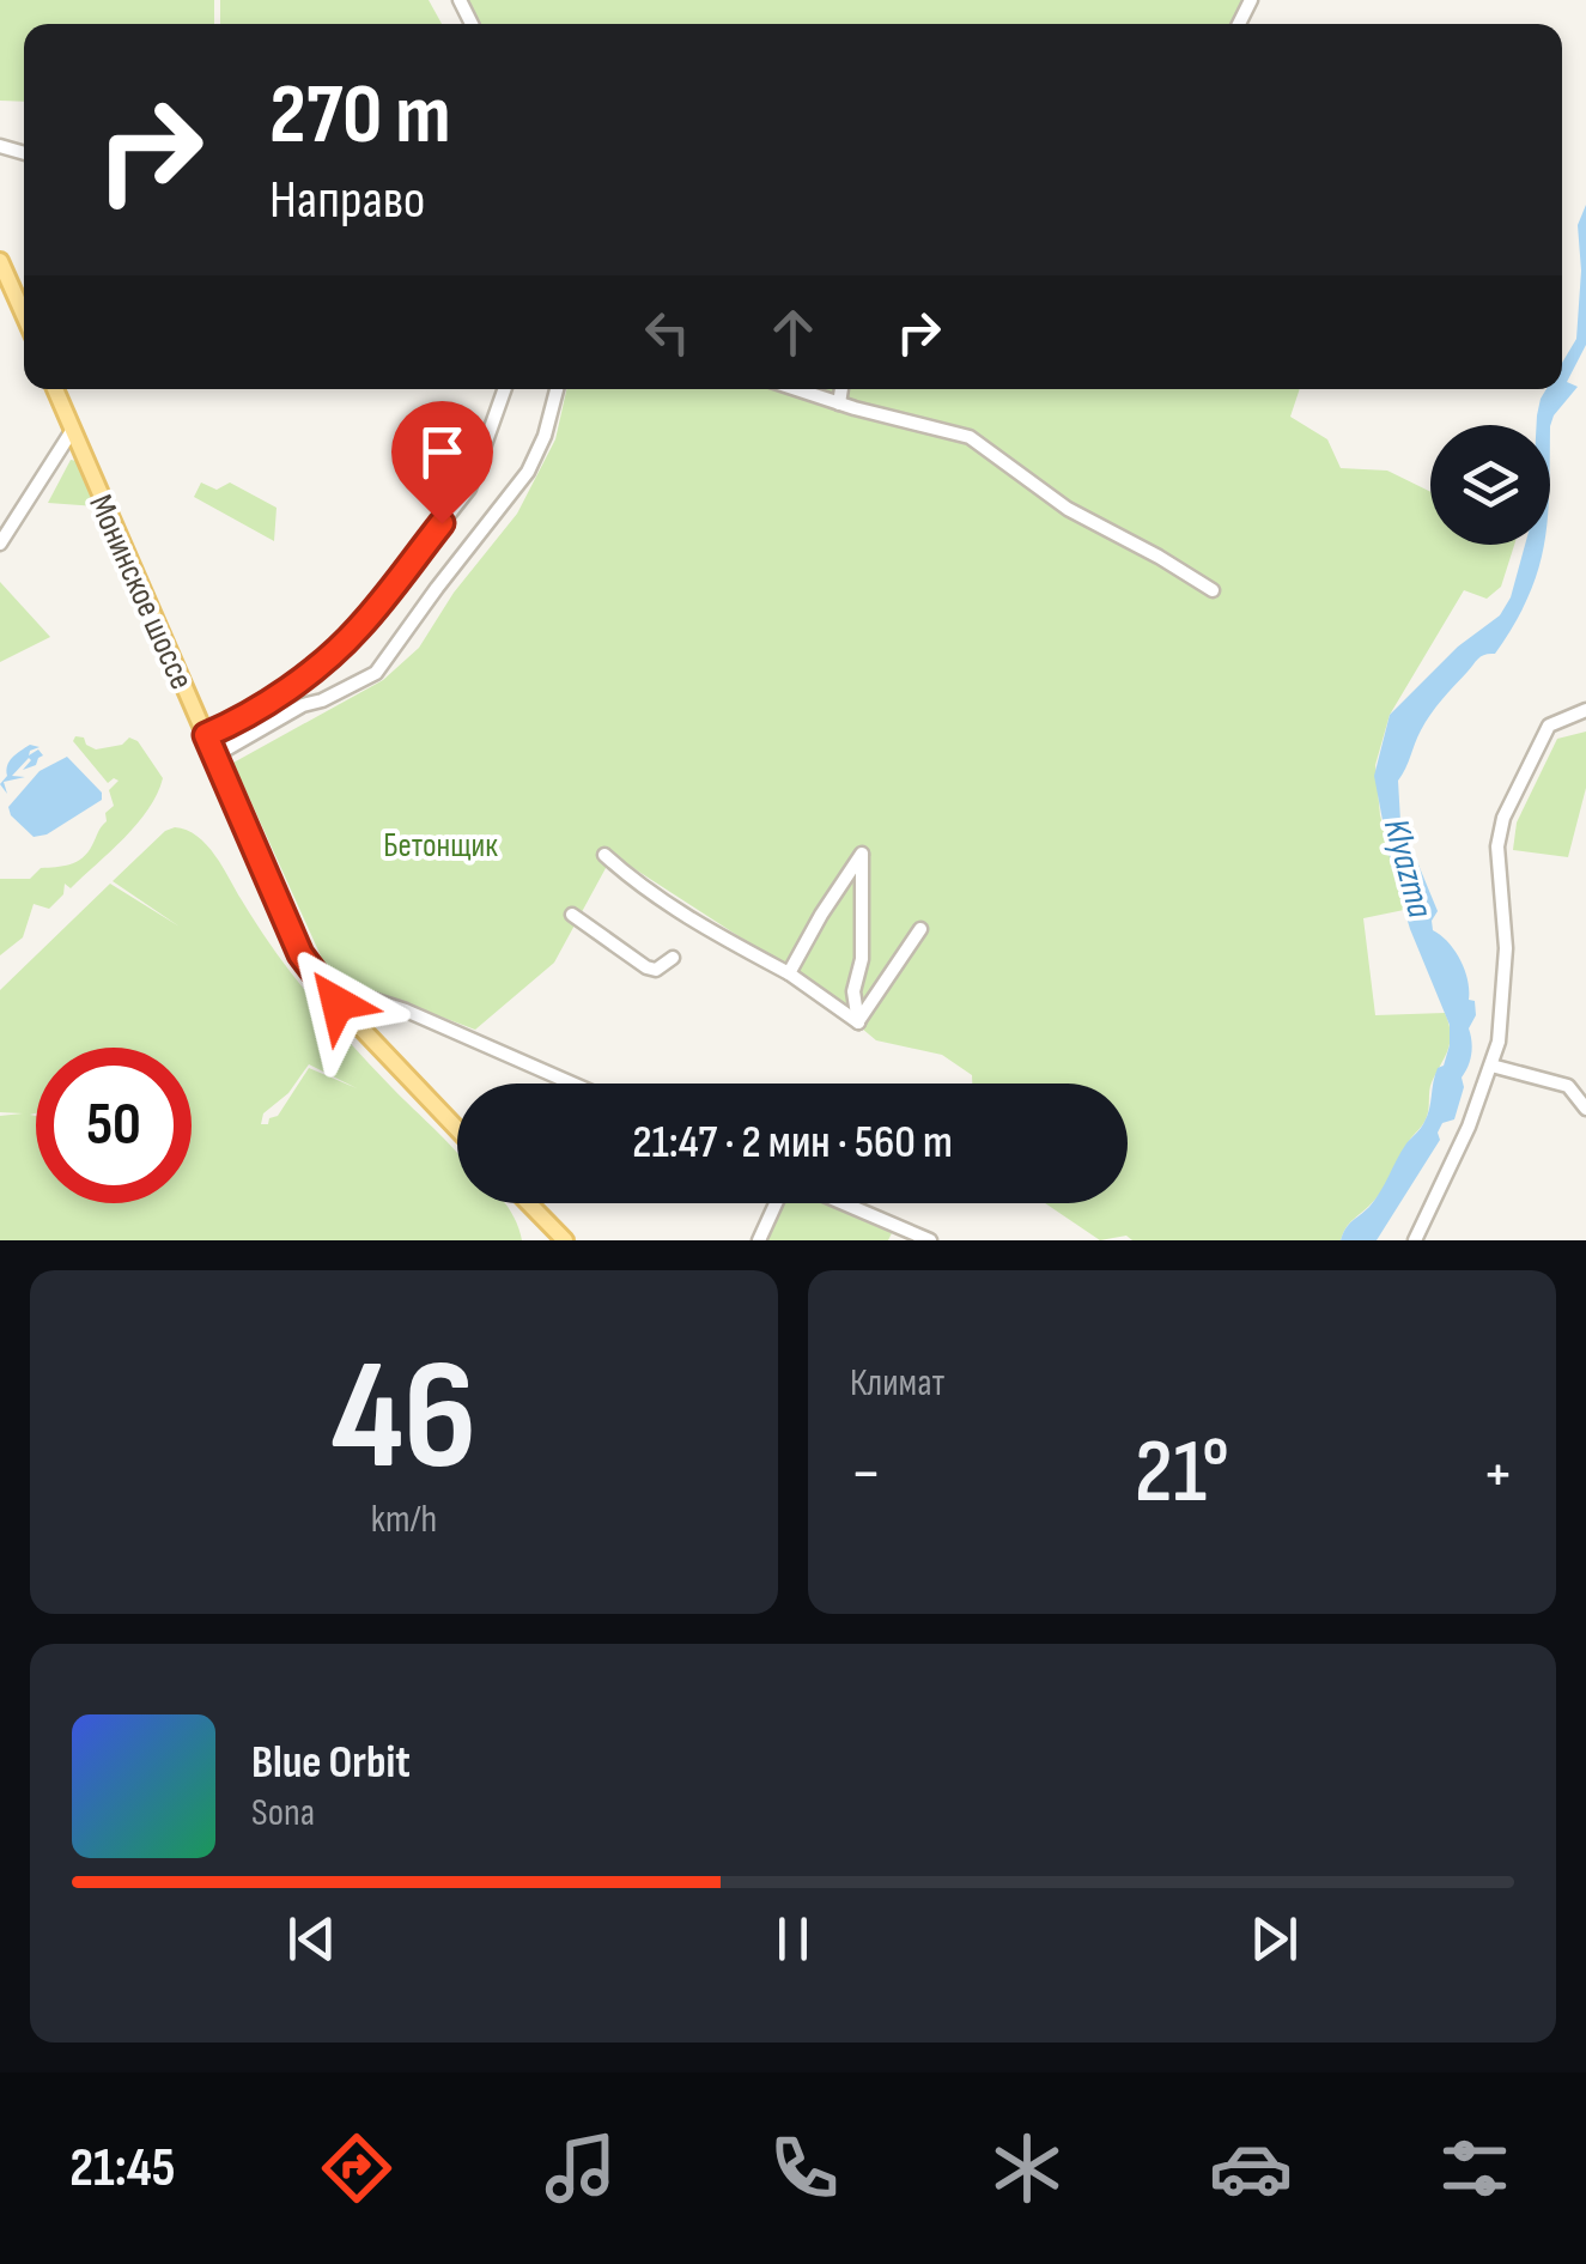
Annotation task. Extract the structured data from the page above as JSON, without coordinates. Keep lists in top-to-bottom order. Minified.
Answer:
{"streets":{"main road":["Монинское шоссе"]},"water":["Klyazma"],"parks":["Бетонщик"],"page":{"turn":["270 m","Направо"],"limit":"50","trip":"21:47 · 2 мин · 560 m","tile":[["46","km/h"],"Климат"],"heat":["−","21°","+"],"song":["Blue Orbit","Sona"],"tabs":"21:45"}}
